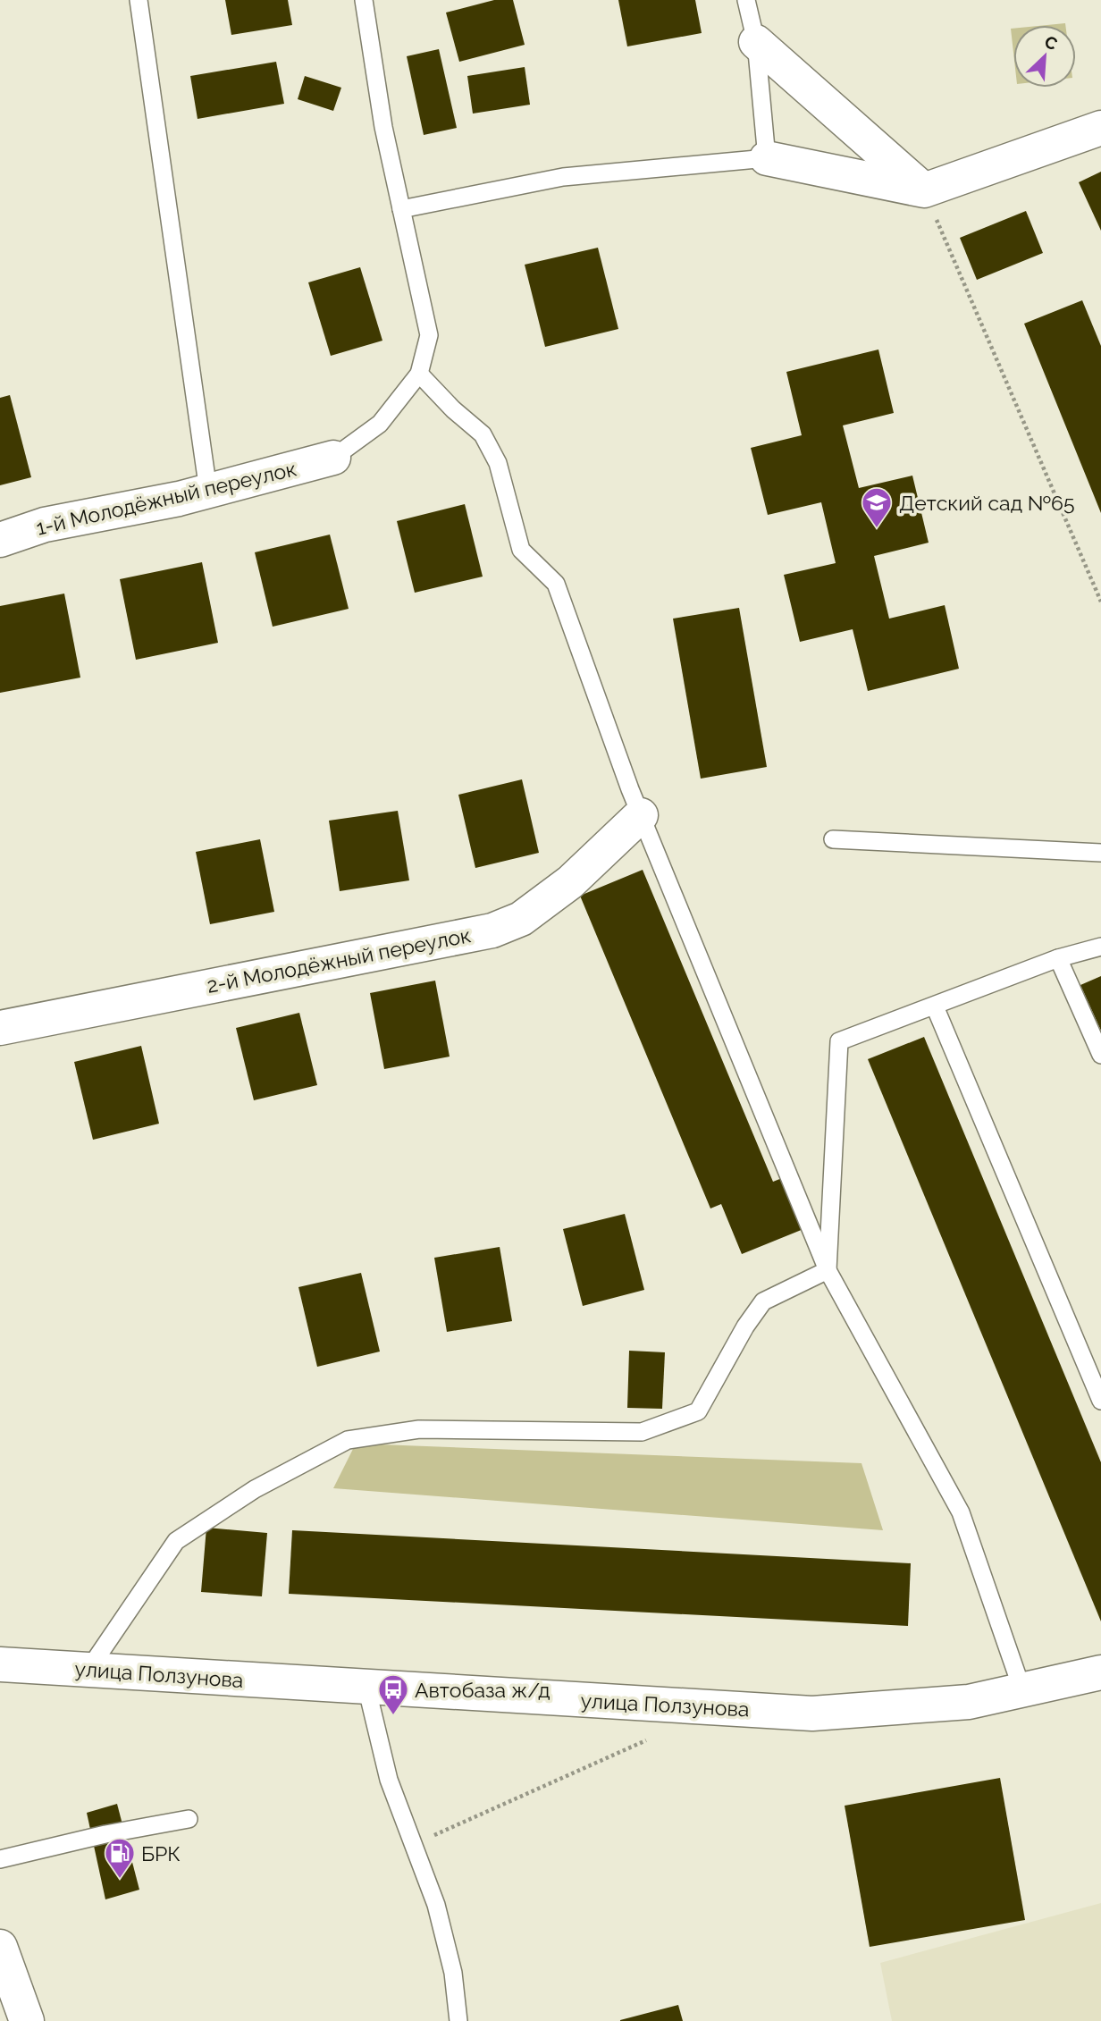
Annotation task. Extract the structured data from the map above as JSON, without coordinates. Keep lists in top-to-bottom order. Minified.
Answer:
{"streets":{"street":["1-й Молодёжный переулок","2-й Молодёжный переулок","улица Ползунова"]},"places":{"school or university":["Детский сад №65"],"bus stop":["Автобаза ж/д"],"fuel station":["БРК"]},"north":"top right"}
